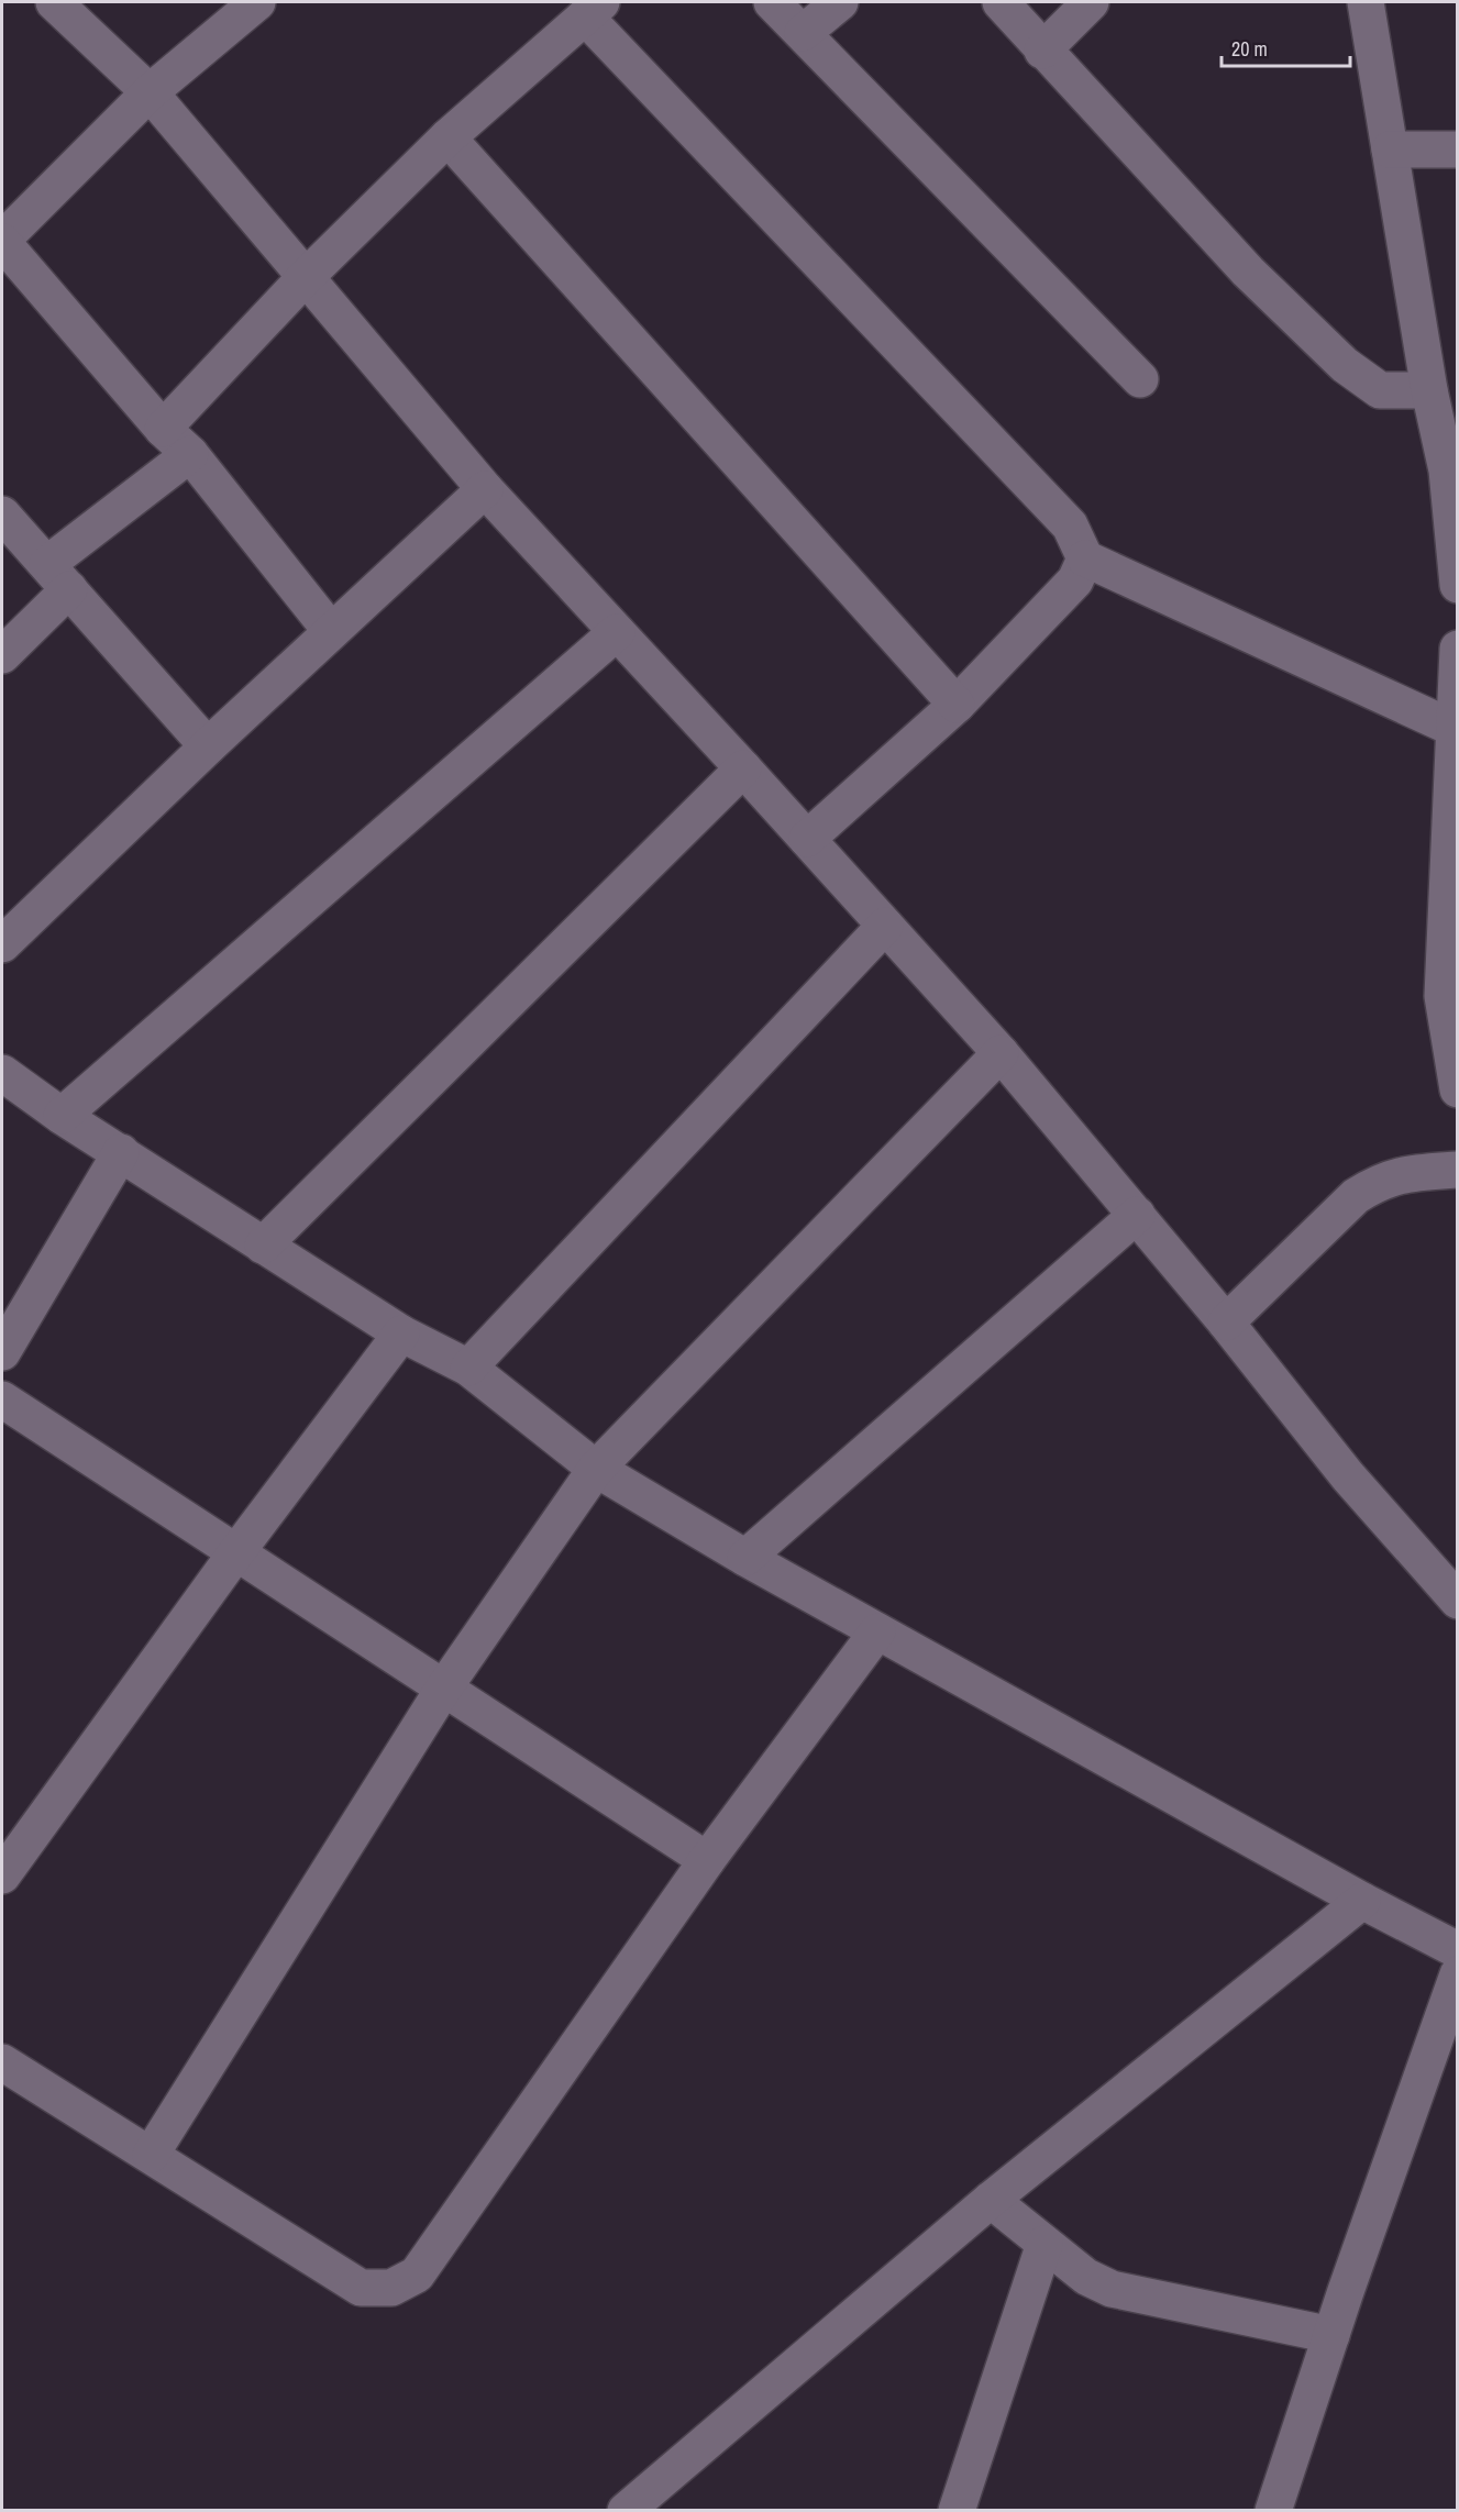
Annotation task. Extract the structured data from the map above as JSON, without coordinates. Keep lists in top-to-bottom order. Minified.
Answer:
{"scale_bar":"20 m"}
